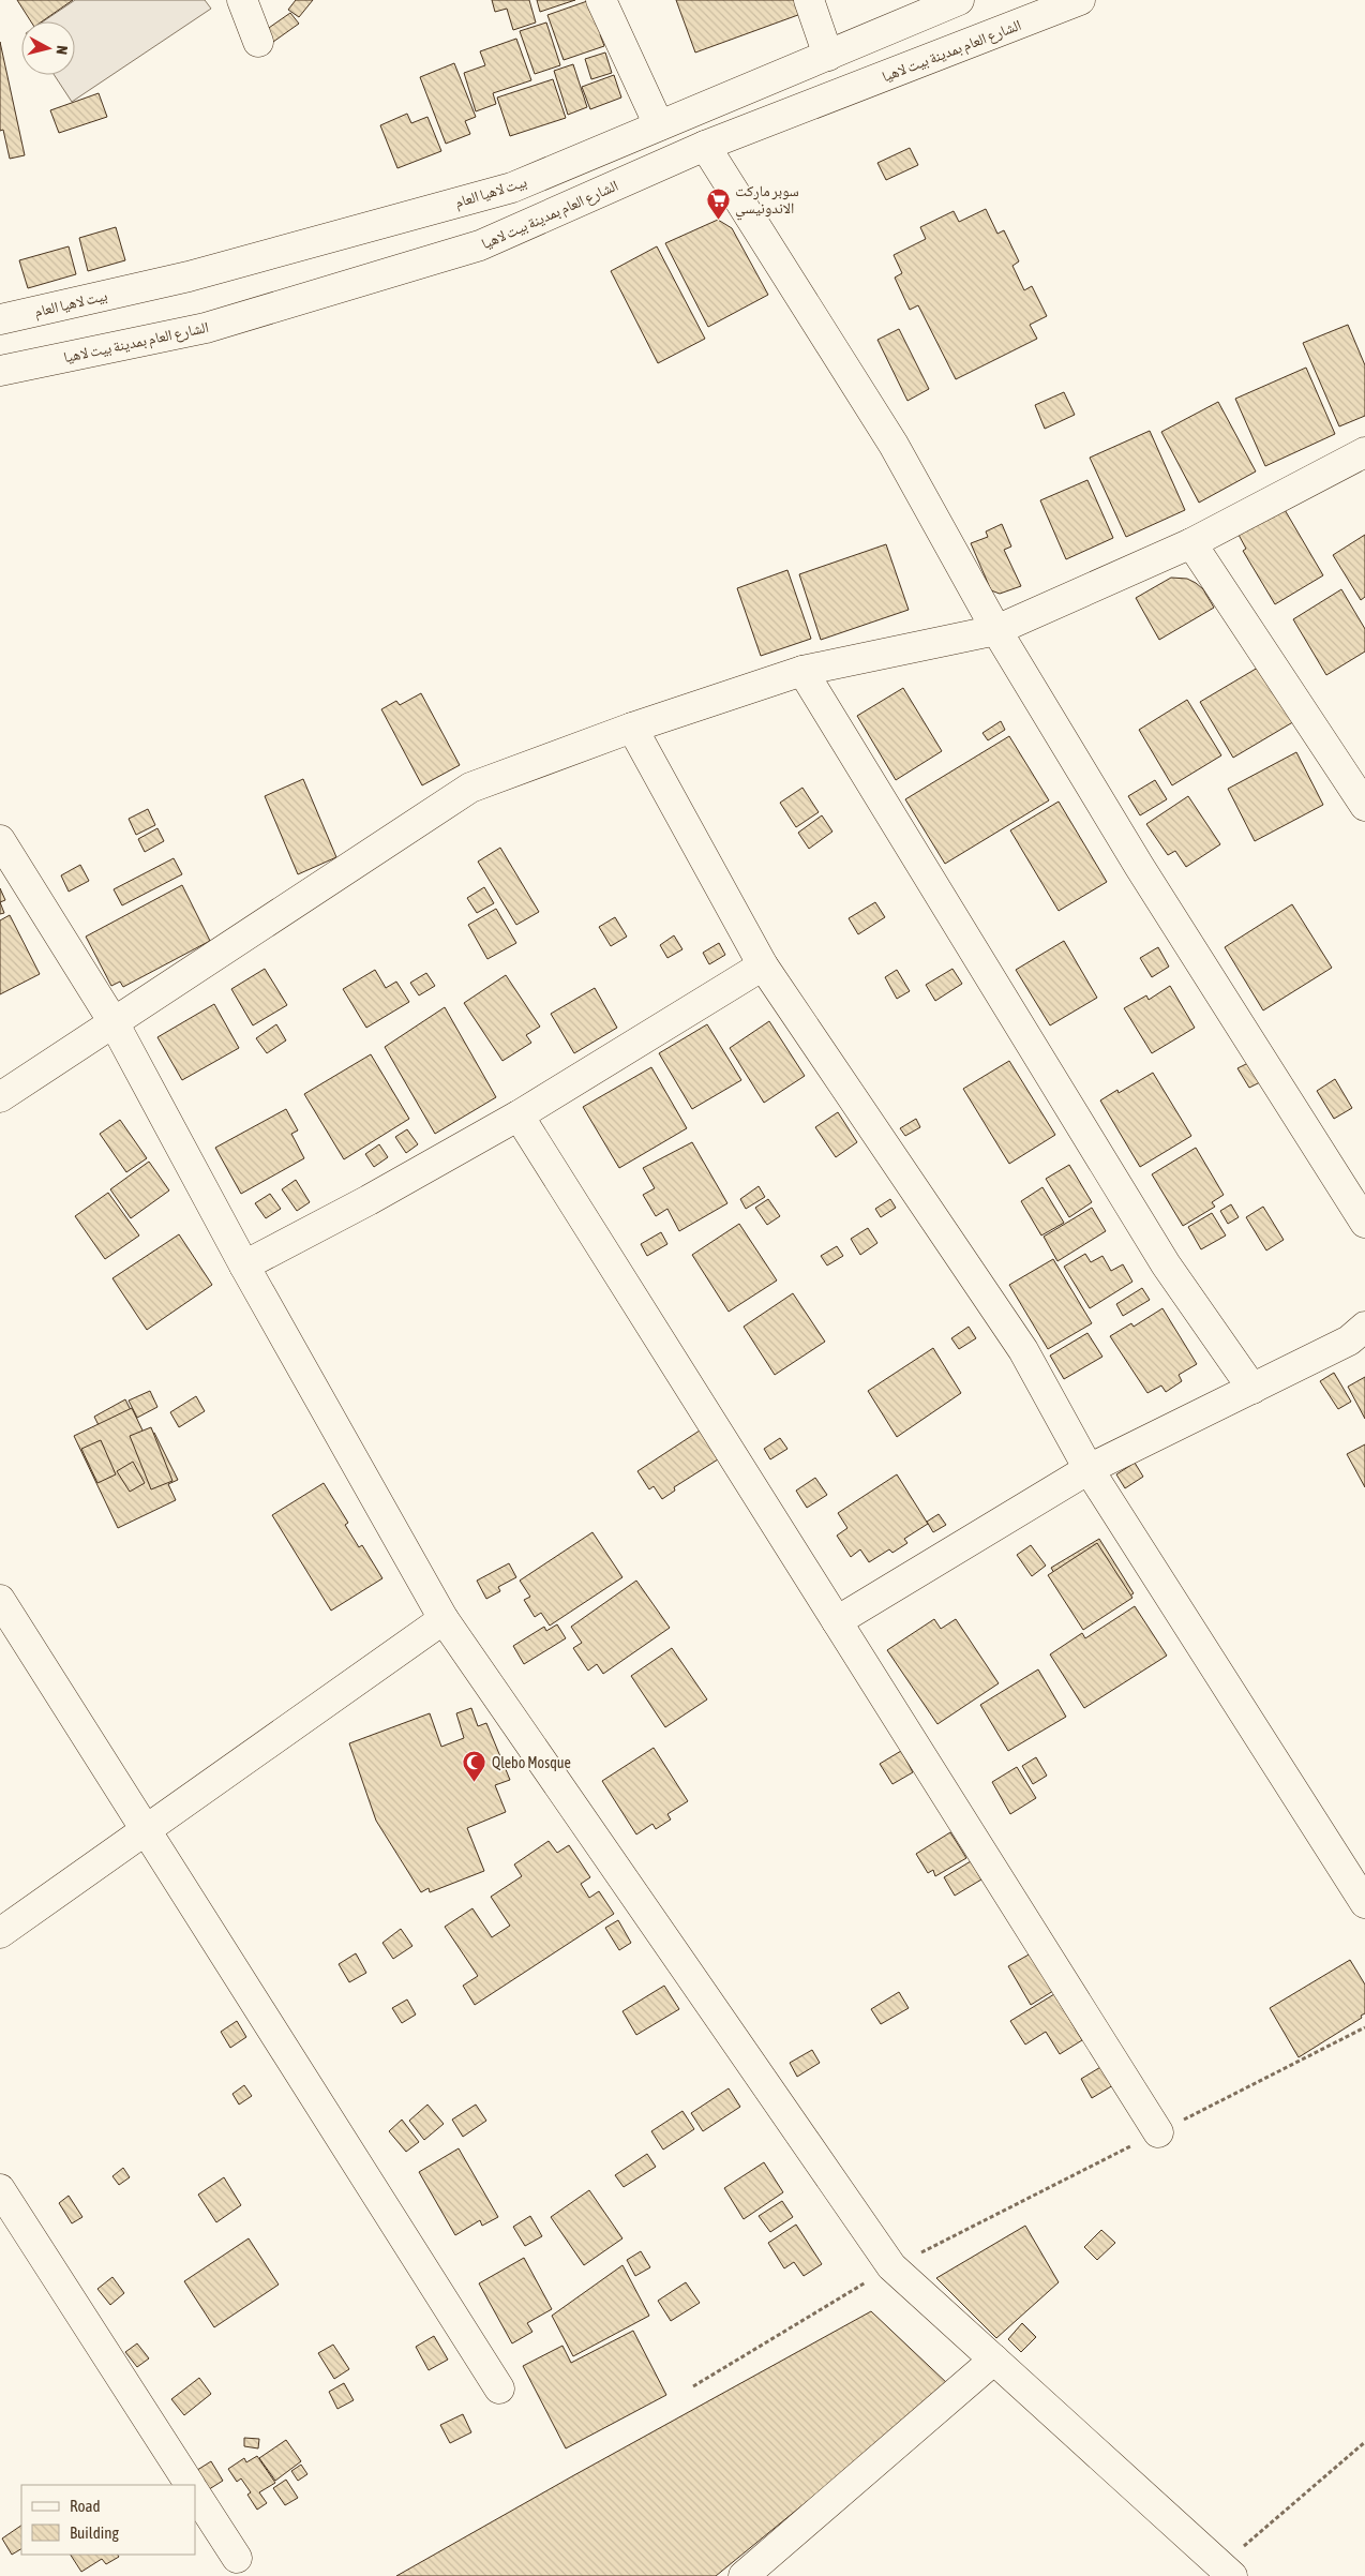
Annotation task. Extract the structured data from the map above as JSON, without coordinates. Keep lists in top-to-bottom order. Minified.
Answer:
{"streets":{"street":["الشارع العام بمدينة بيت لاهيا","بيت لاهيا العام"]},"places":{"supermarket":["سوبر ماركت الاندونيسي"],"mosque":["Qlebo Mosque"]},"legend":["Road","Building"],"north":"right"}
